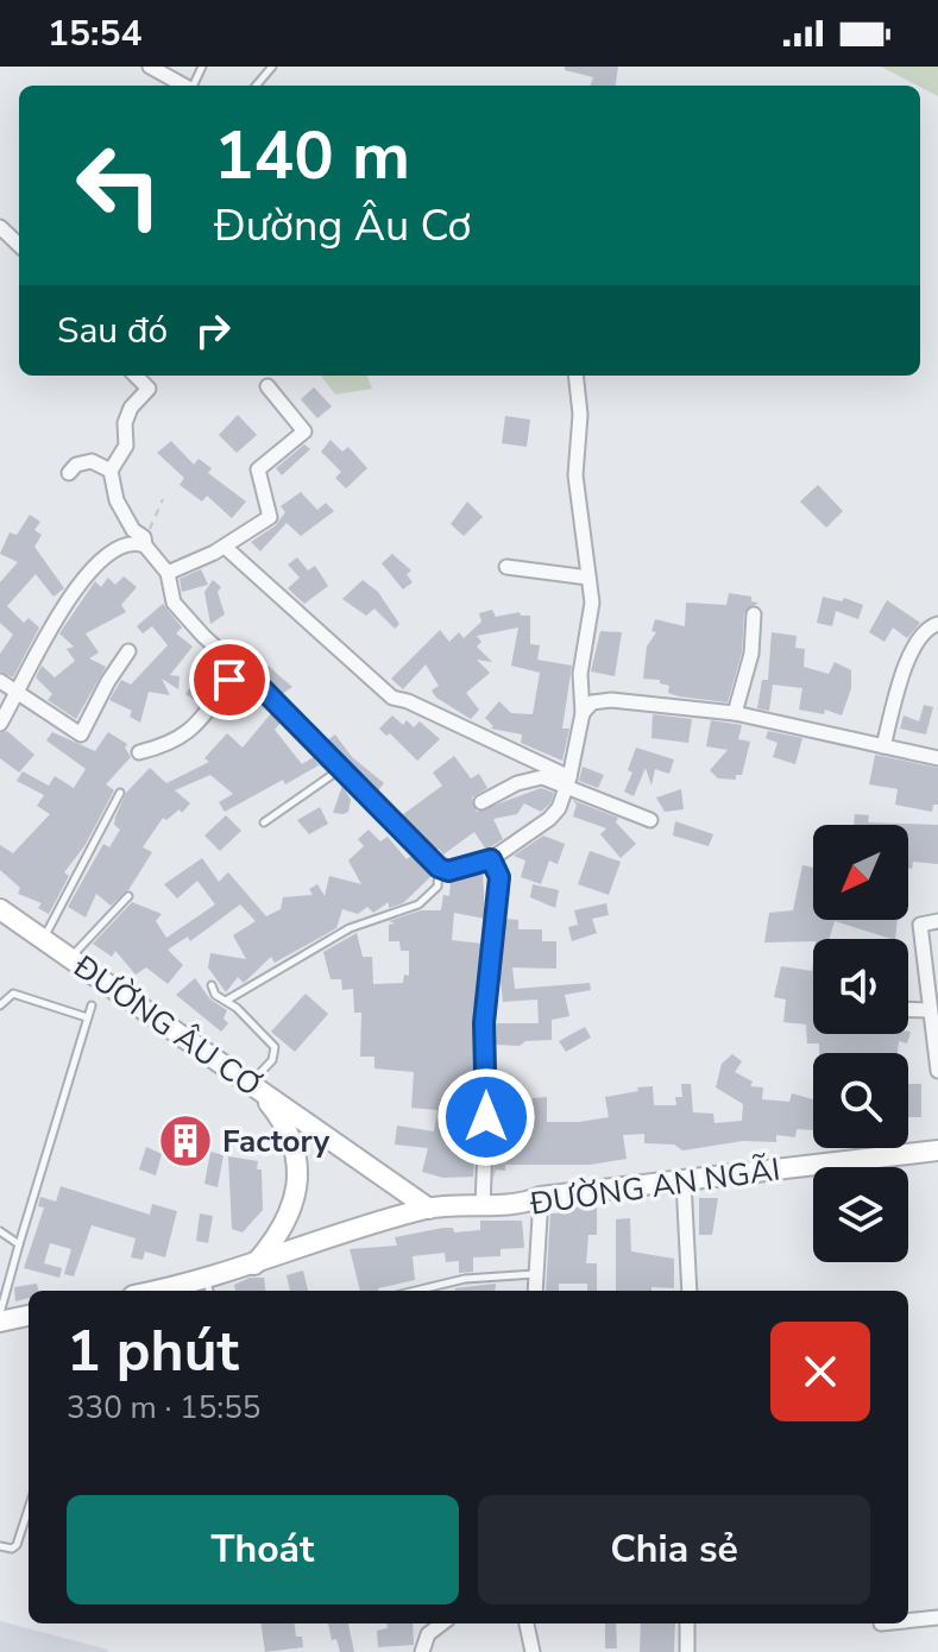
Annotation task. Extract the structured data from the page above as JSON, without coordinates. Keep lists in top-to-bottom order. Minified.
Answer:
{"streets":{"main road":["ĐƯỜNG ÂU CƠ","ĐƯỜNG AN NGÃI"]},"crossings":[["ĐƯỜNG ÂU CƠ","ĐƯỜNG AN NGÃI"]],"places":{"building":["Factory"]},"north":"bottom left","page":{"status":"15:54","turn":["140 m","Đường Âu Cơ"],"then":"Sau đó","heading":["1 phút","330 m · 15:55"],"buttons":["Thoát","Chia sẻ"]}}
